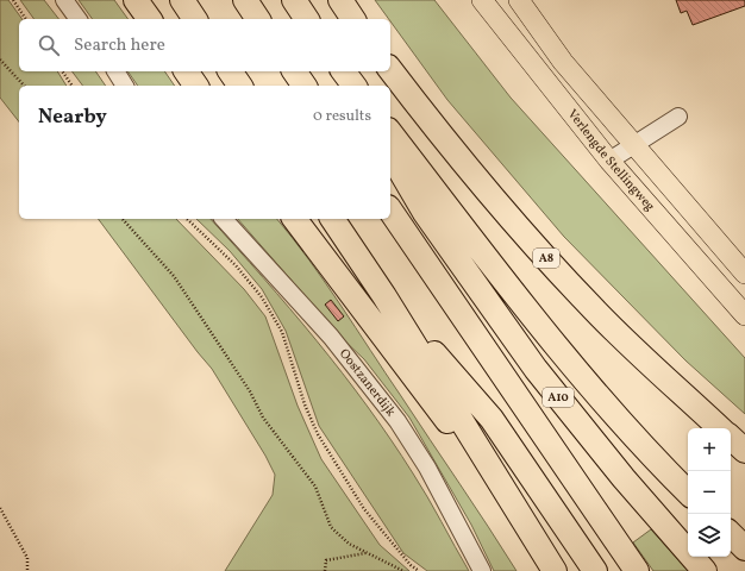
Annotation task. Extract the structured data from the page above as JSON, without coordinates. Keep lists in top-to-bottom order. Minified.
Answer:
{"streets":{"highway":["A8","A10"],"main road":["Verlengde Stellingweg"],"lane":["Oostzanerdijk"]},"page":{"search":"Search here","heading":["Nearby","0 results"],"map_buttons":["+","−"]}}
